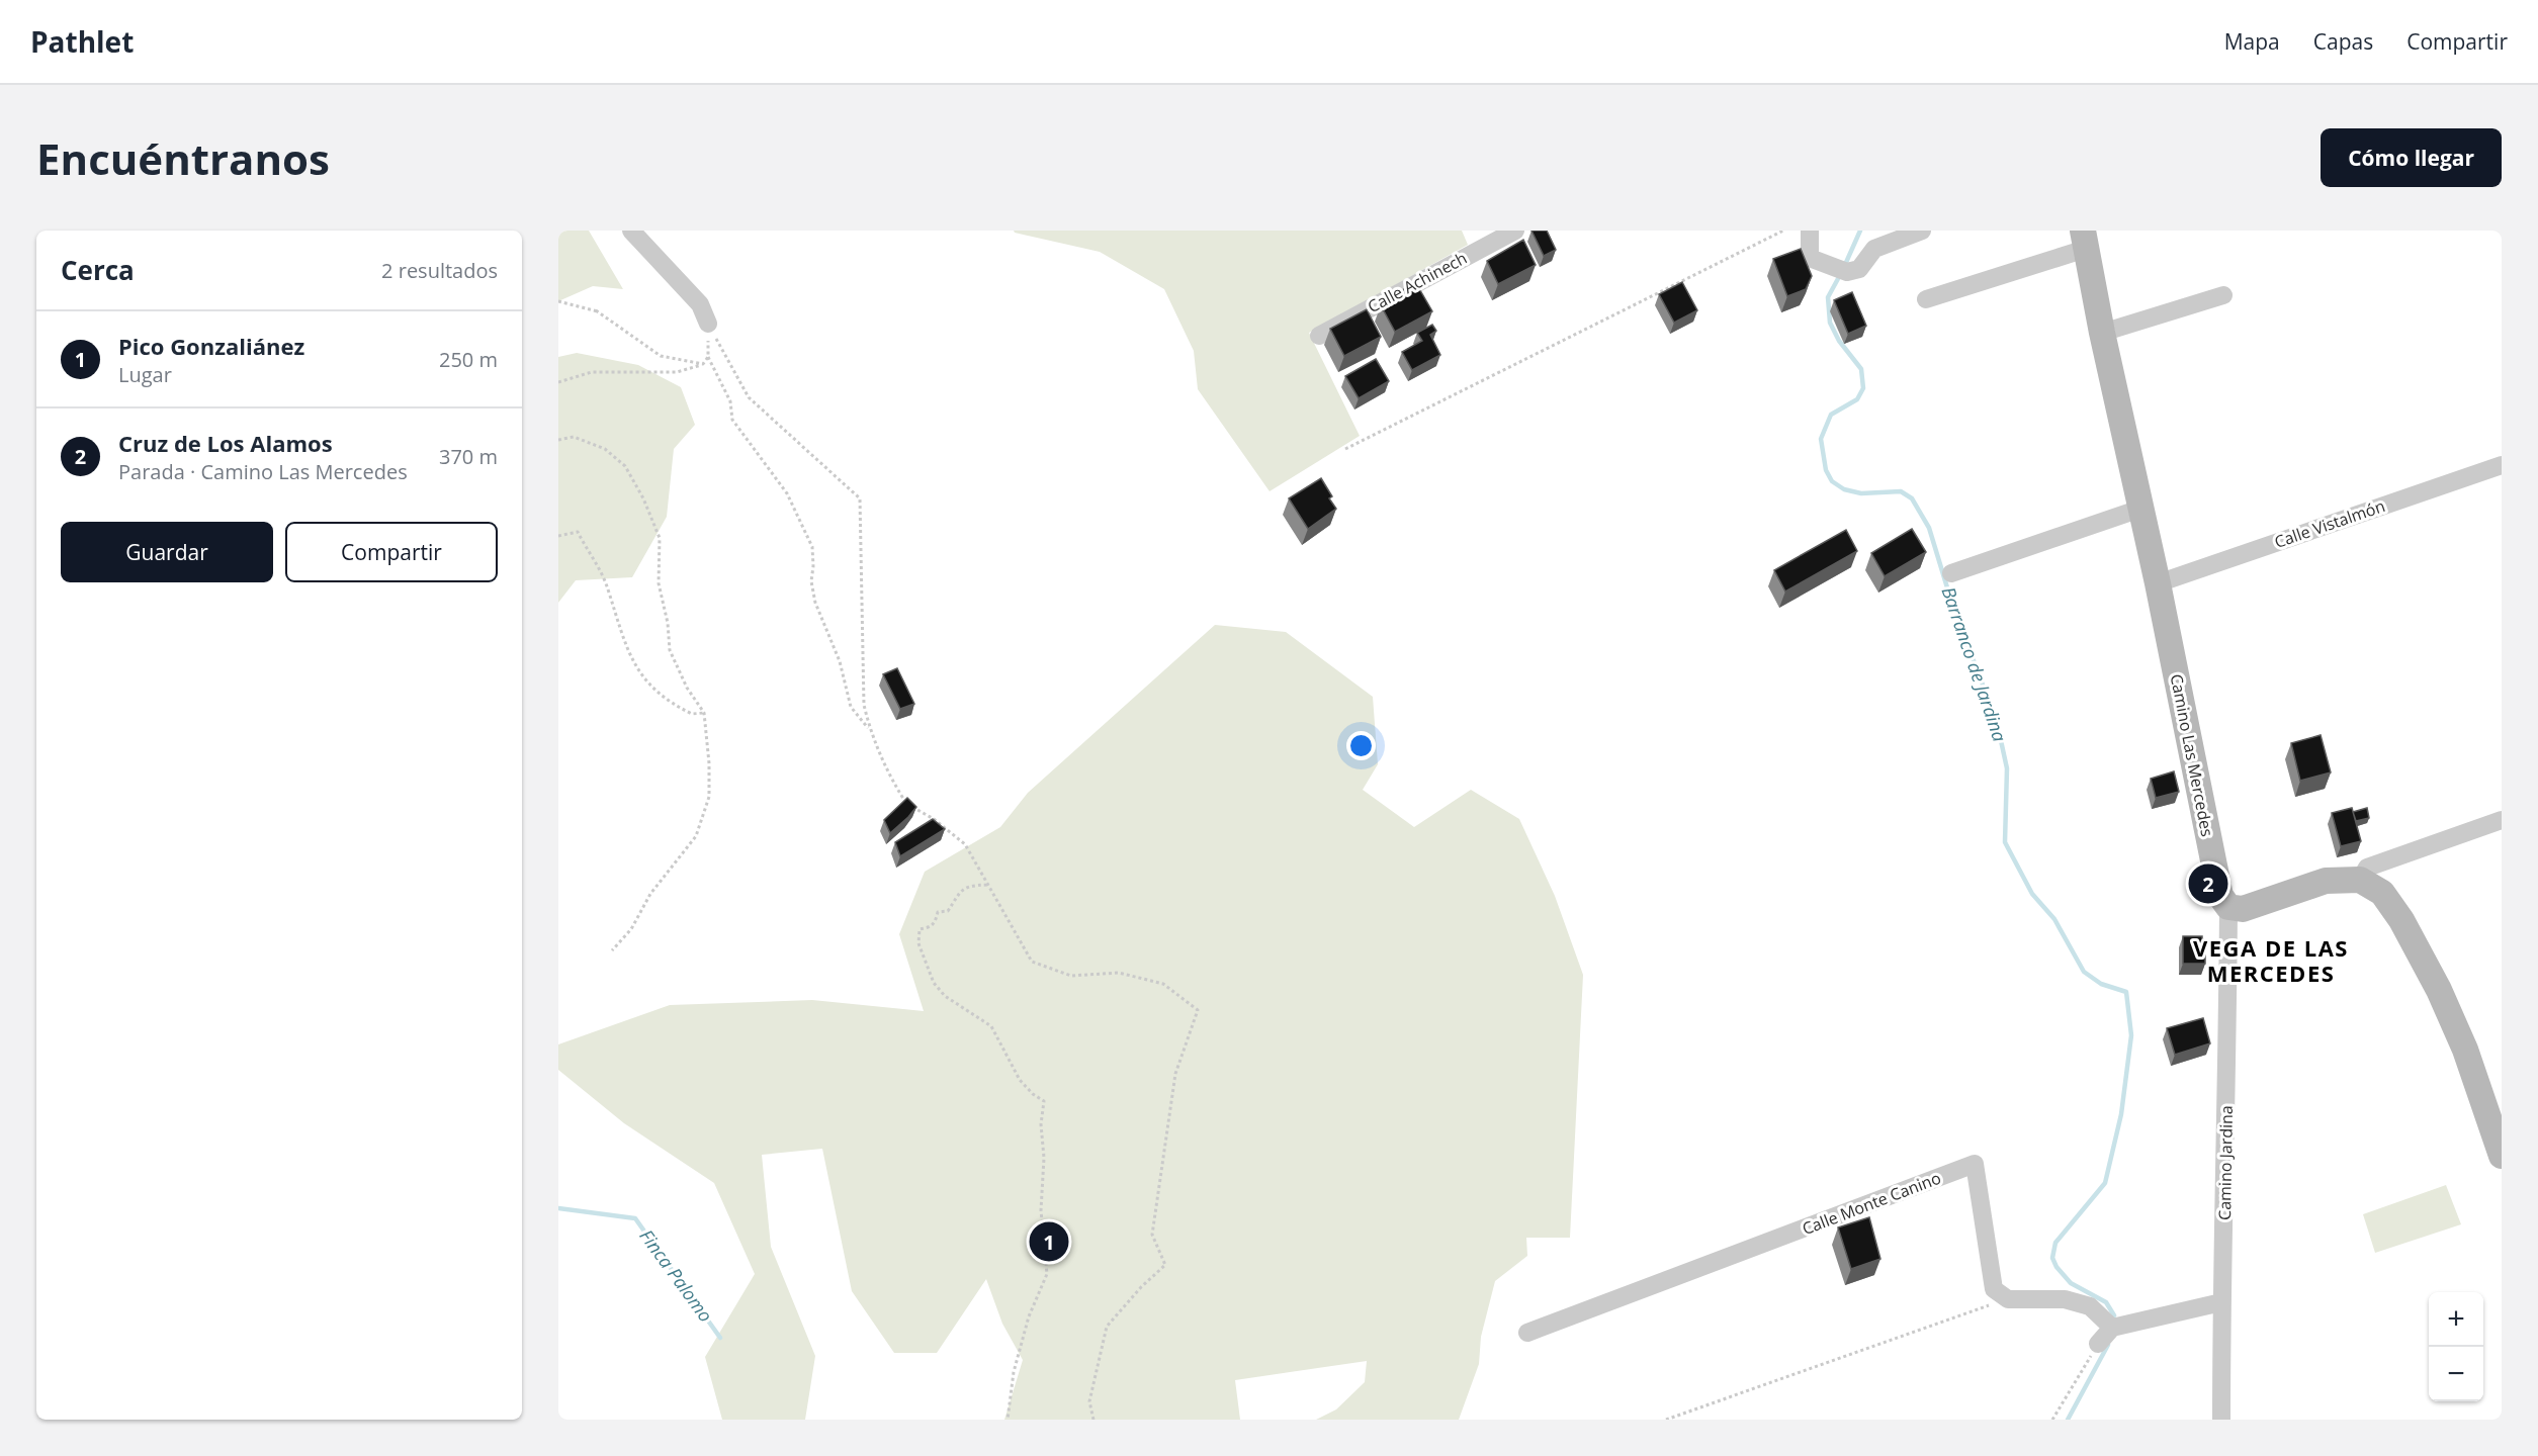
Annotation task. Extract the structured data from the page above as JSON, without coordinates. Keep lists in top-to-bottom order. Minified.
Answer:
{"streets":{"main road":["Camino Las Mercedes"],"street":["Calle Achinech","Calle Vistalmón","Camino Jardina","Calle Monte Canino"]},"crossings":[["Calle Vistalmón","Camino Las Mercedes"],["Camino Las Mercedes","Camino Jardina"]],"districts":["VEGA DE LAS MERCEDES"],"water":["Barranco de Jardina","Finca Palomo"],"page":{"header":"Pathlet","nav":["Mapa","Capas","Compartir"],"buttons":["Cómo llegar",["Guardar","Compartir"]],"title":"Encuéntranos","heading":["Cerca","2 resultados"],"list":[{"mark":"1","name":"Pico Gonzaliánez","note":"Lugar","value":"250 m"},{"mark":"2","name":"Cruz de Los Alamos","note":"Parada · Camino Las Mercedes","value":"370 m"}],"pins":["2","1"],"map_buttons":["+","−"]}}
